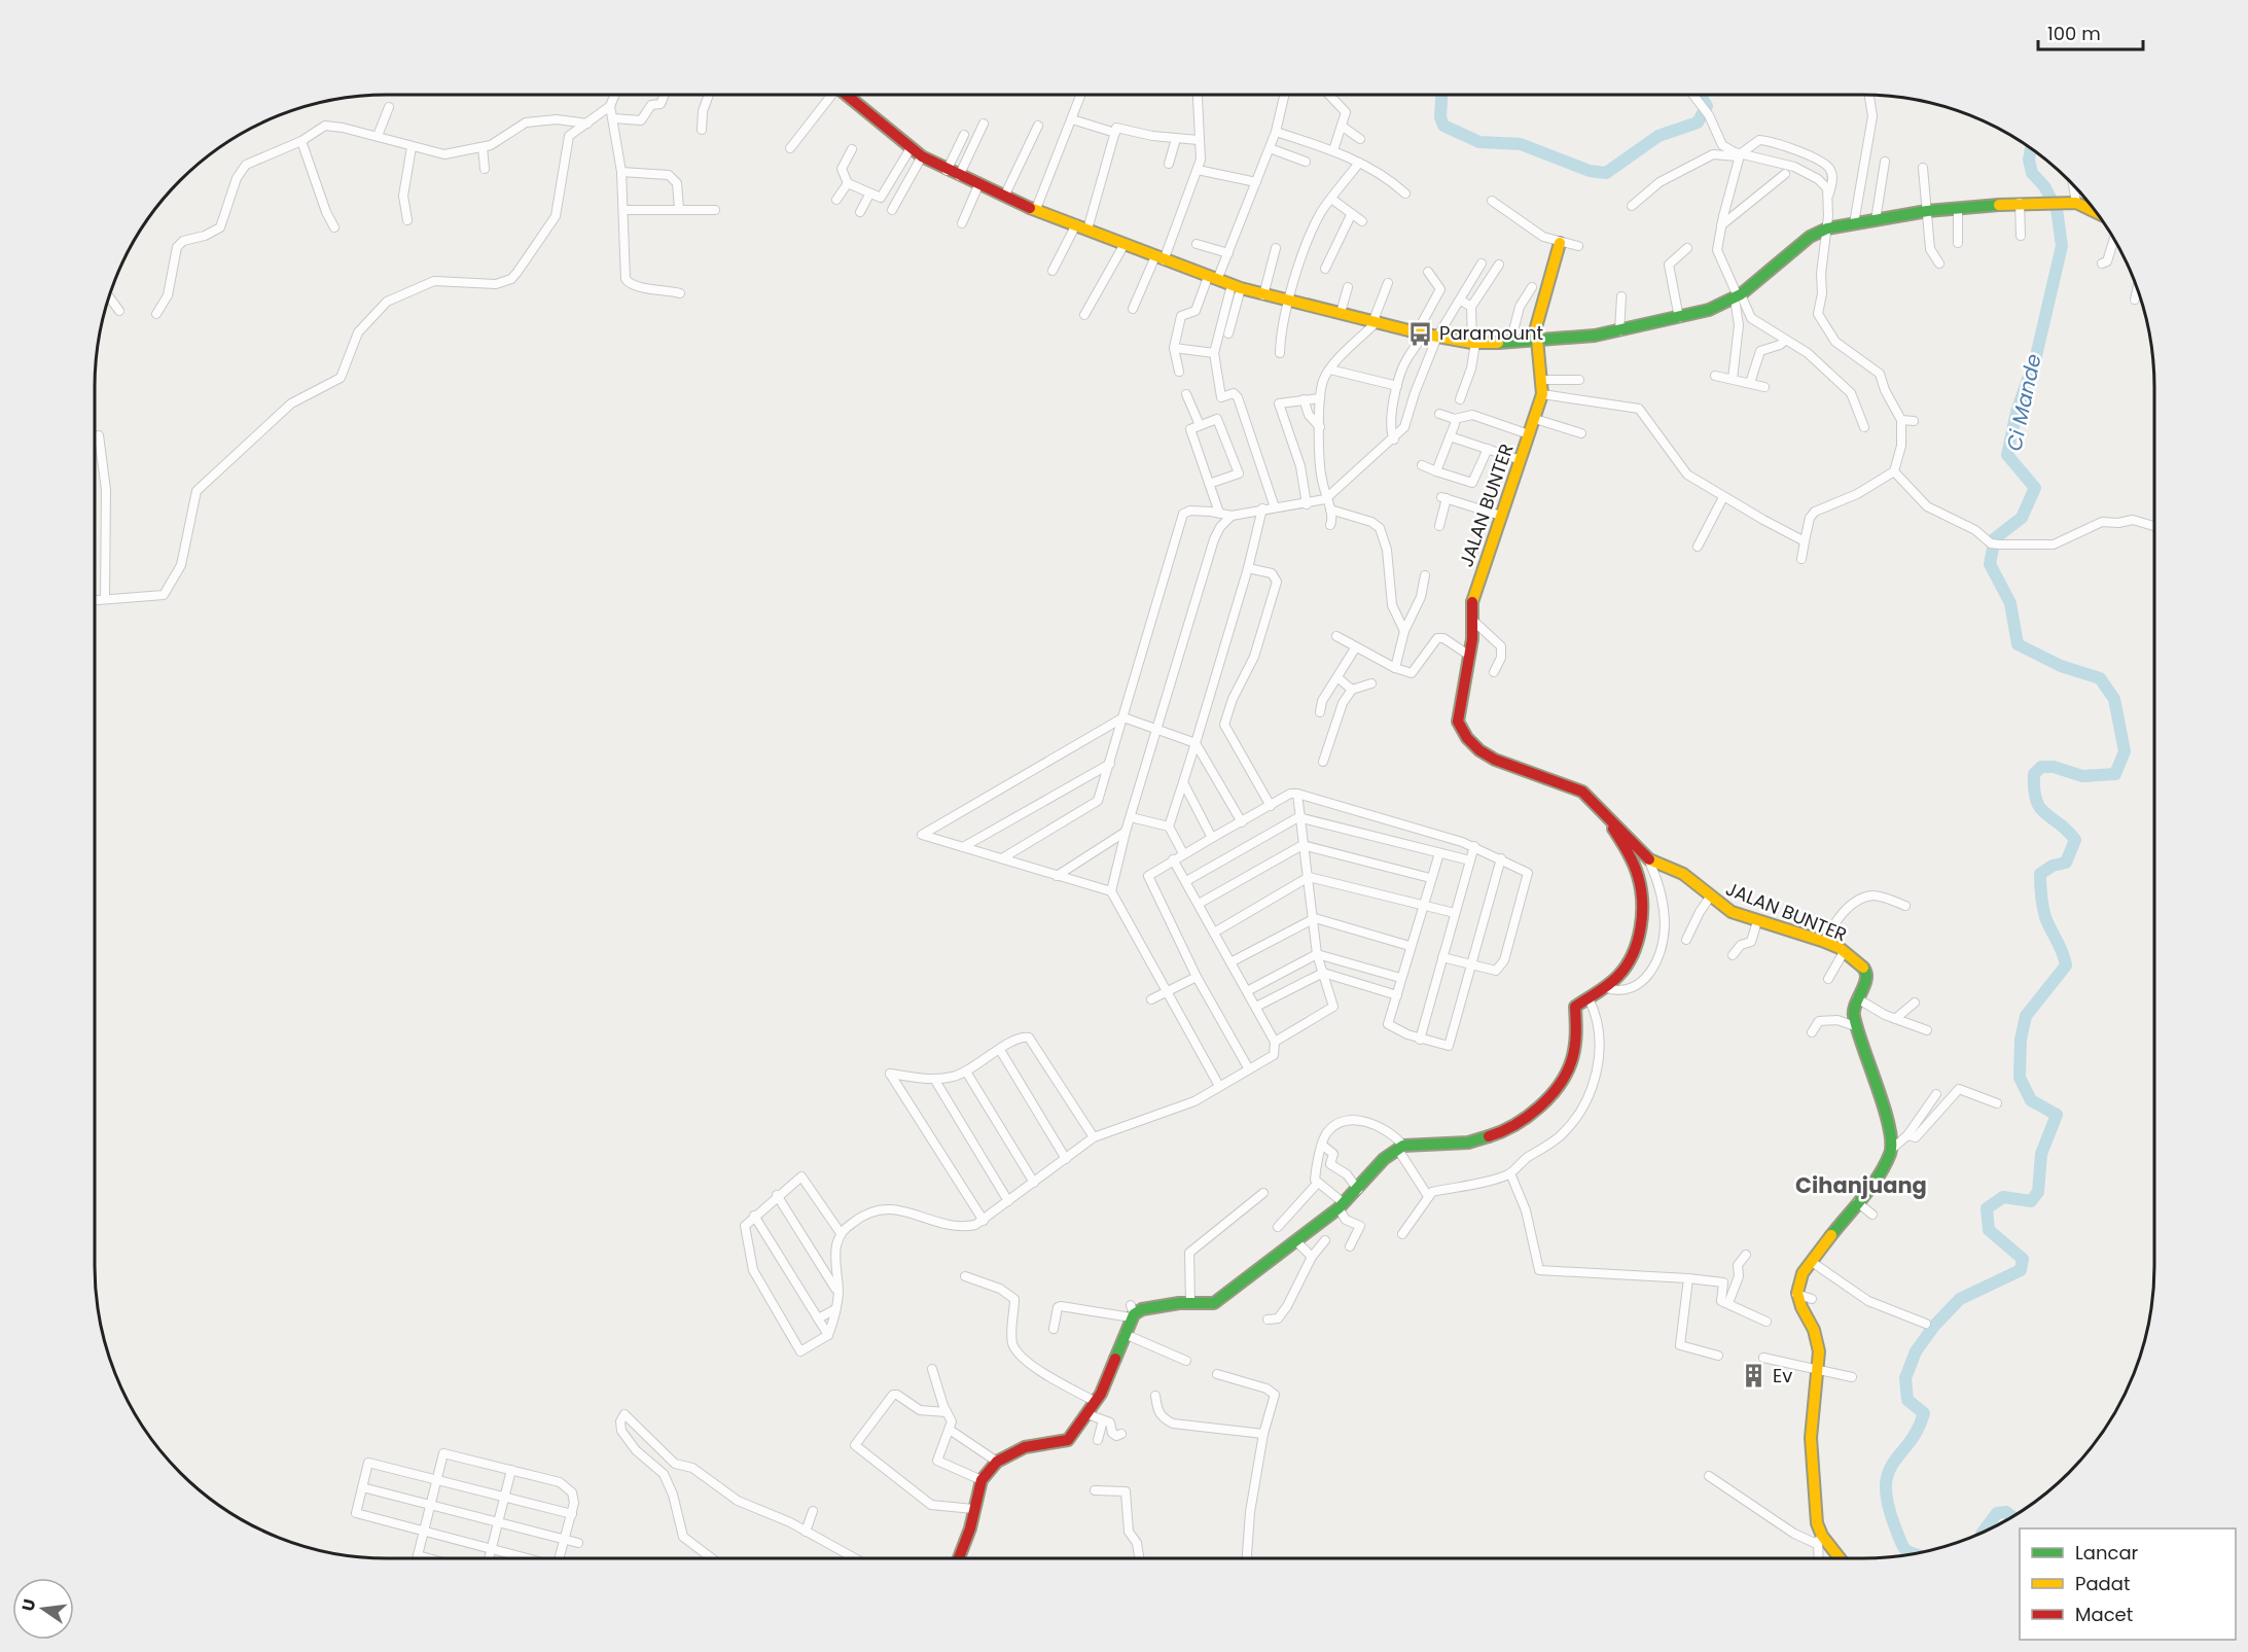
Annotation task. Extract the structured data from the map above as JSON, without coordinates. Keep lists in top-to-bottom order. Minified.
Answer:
{"streets":{"street":["JALAN BUNTER"]},"districts":["Cihanjuang"],"water":["Ci Mande"],"places":{"bus stop":["Paramount"],"building":["Ev"]},"legend":["Lancar","Padat","Macet"],"scale_bar":"100 m","north":"left"}
